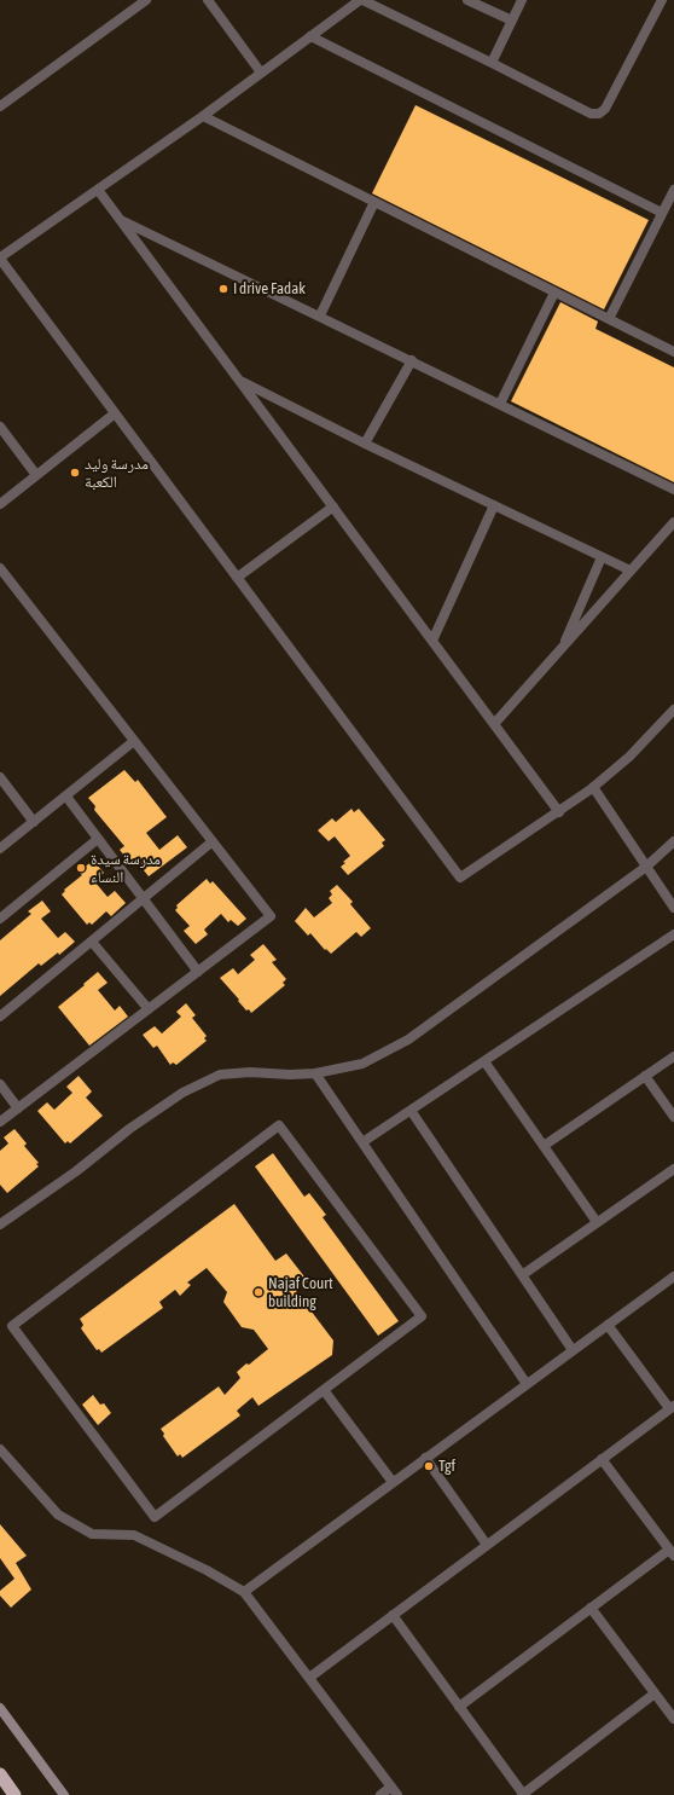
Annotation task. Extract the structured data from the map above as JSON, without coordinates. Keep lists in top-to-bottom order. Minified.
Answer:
{"places":["I drive Fadak","مدرسة وليد الكعبة","مدرسة سيدة النساء","Najaf Court building","Tgf"]}
